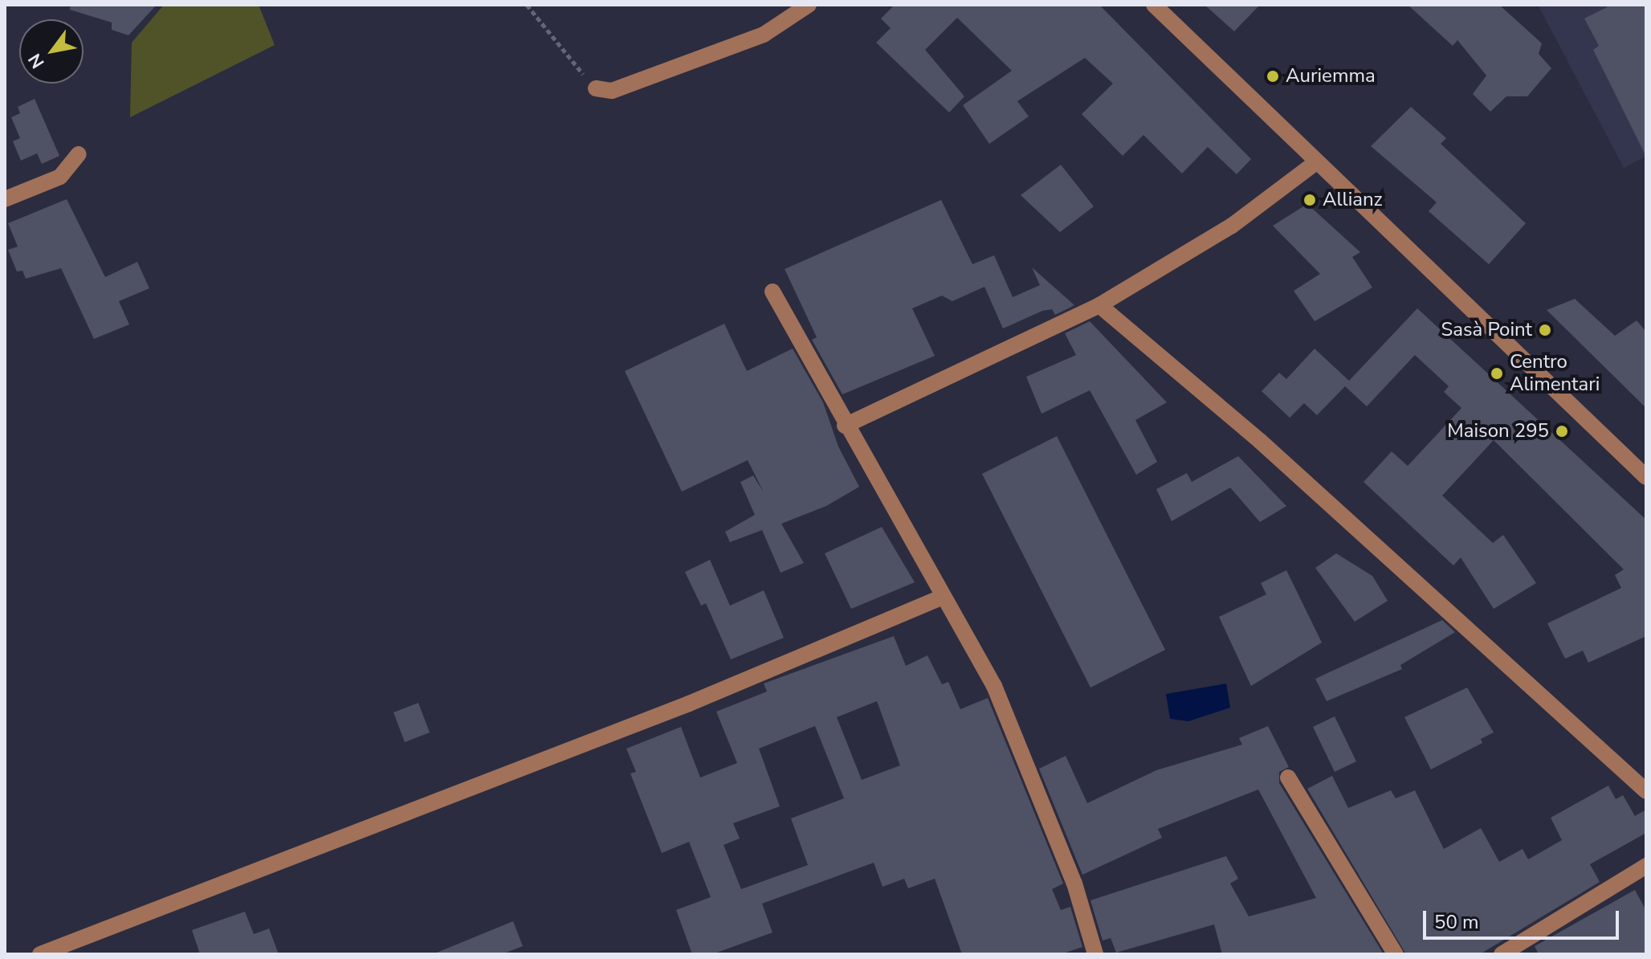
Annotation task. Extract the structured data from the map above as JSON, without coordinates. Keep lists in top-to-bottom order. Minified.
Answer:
{"places":["Auriemma","Allianz","Sasà Point","Centro Alimentari","Maison 295"],"scale_bar":"50 m","north":"bottom left"}
